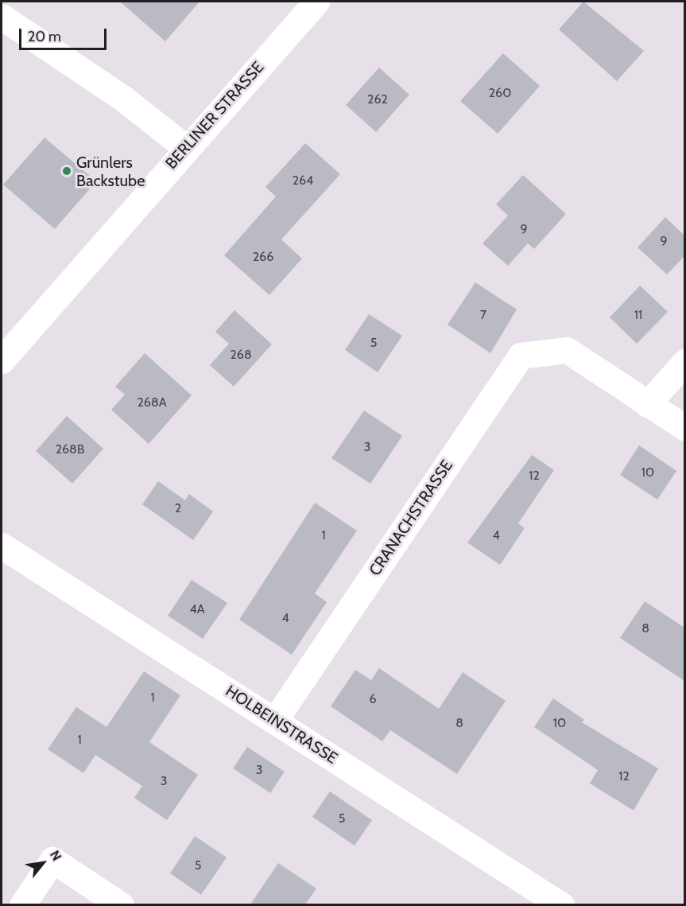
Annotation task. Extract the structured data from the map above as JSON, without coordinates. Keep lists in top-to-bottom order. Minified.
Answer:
{"streets":{"street":["BERLINER STRASSE","CRANACHSTRASSE","HOLBEINSTRASSE"]},"crossings":[["CRANACHSTRASSE","HOLBEINSTRASSE"]],"places":["Grünlers Backstube"],"house_numbers":["260","262","264","9","9","266","7","11","5","268","268A","3","268B","10","12","2","1","4","4A","4","8","1","6","8","10","1","3","12","3","5","5"],"scale_bar":"20 m","north":"top right"}
